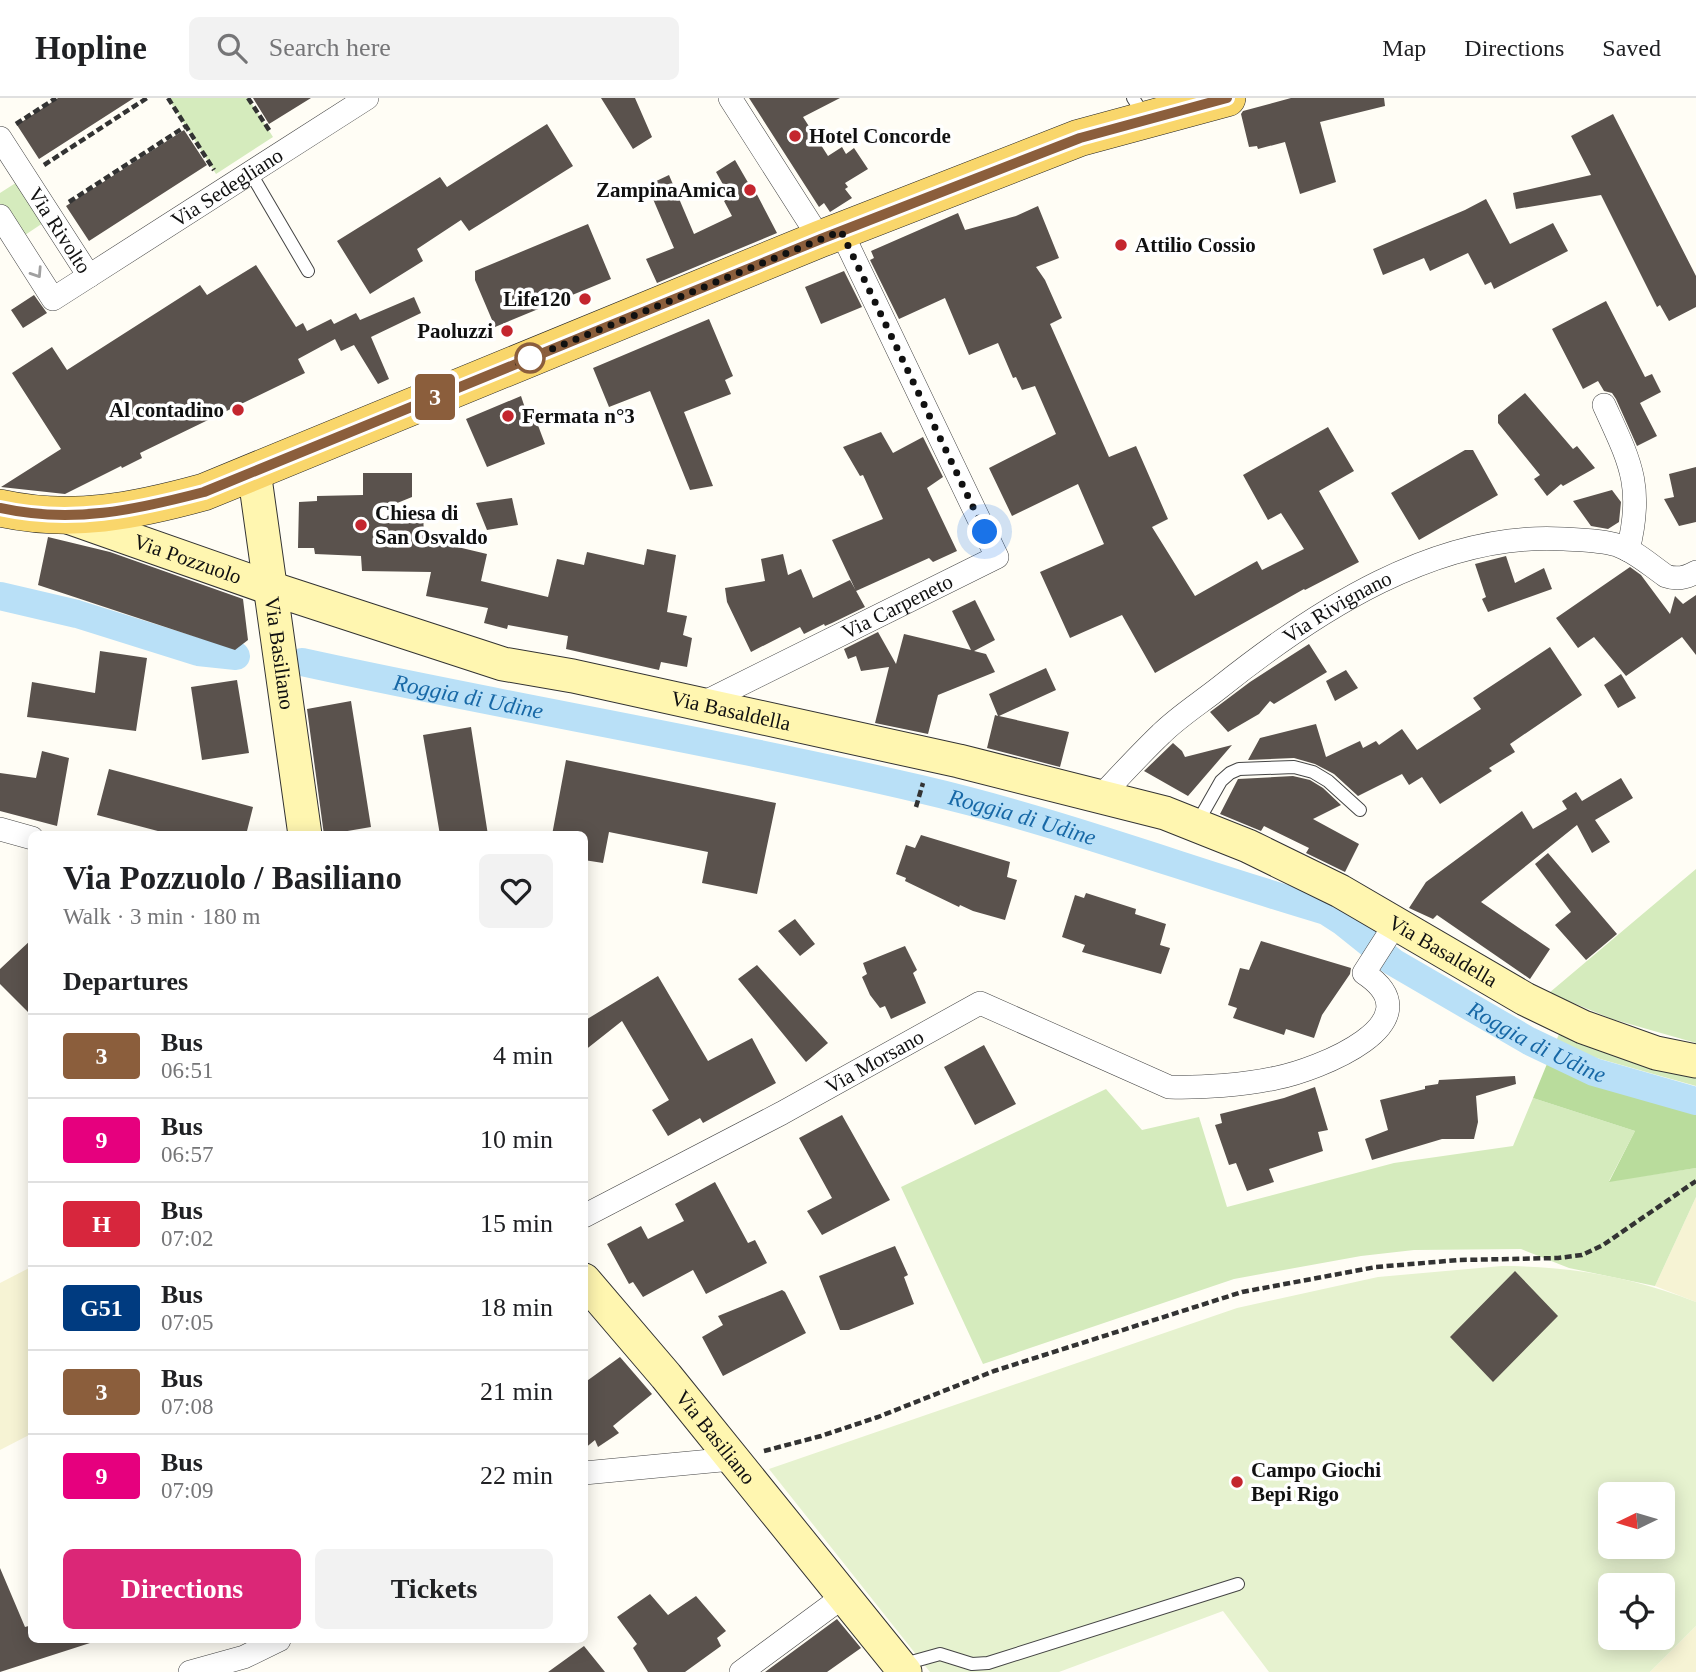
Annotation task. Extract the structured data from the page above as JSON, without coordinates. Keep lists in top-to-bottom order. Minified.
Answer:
{"streets":{"main road":["Via Pozzuolo"],"street":["Via Sedegliano","Via Rivolto","Via Carpeneto","Via Rivignano","Via Basiliano","Via Basaldella","Via Morsano"]},"crossings":[["Via Sedegliano","Via Rivolto"],["Via Pozzuolo","Via Carpeneto"],["Via Pozzuolo","Via Basiliano"],["Via Pozzuolo","Via Basaldella"],["Via Carpeneto","Via Basaldella"],["Via Rivignano","Via Basaldella"],["Via Basiliano","Via Basaldella"],["Via Basaldella","Via Morsano"]],"water":["Roggia di Udine"],"places":["Hotel Concorde","ZampinaAmica","Attilio Cossio","Life120","Paoluzzi","Al contadino","Fermata n°3","Chiesa di San Osvaldo","Campo Giochi Bepi Rigo"],"lines":["bus line 3"],"north":"left","page":{"header":"Hopline","search":"Search here","nav":["Map","Directions","Saved"],"on_map":"3","heading":[["Via Pozzuolo / Basiliano","Walk · 3 min · 180 m"],"Departures"],"list":[{"mark":"3","name":"Bus","note":"06:51","value":"4 min"},{"mark":"9","name":"Bus","note":"06:57","value":"10 min"},{"mark":"H","name":"Bus","note":"07:02","value":"15 min"},{"mark":"G51","name":"Bus","note":"07:05","value":"18 min"},{"mark":"3","name":"Bus","note":"07:08","value":"21 min"},{"mark":"9","name":"Bus","note":"07:09","value":"22 min"}],"buttons":["Directions","Tickets"]}}
